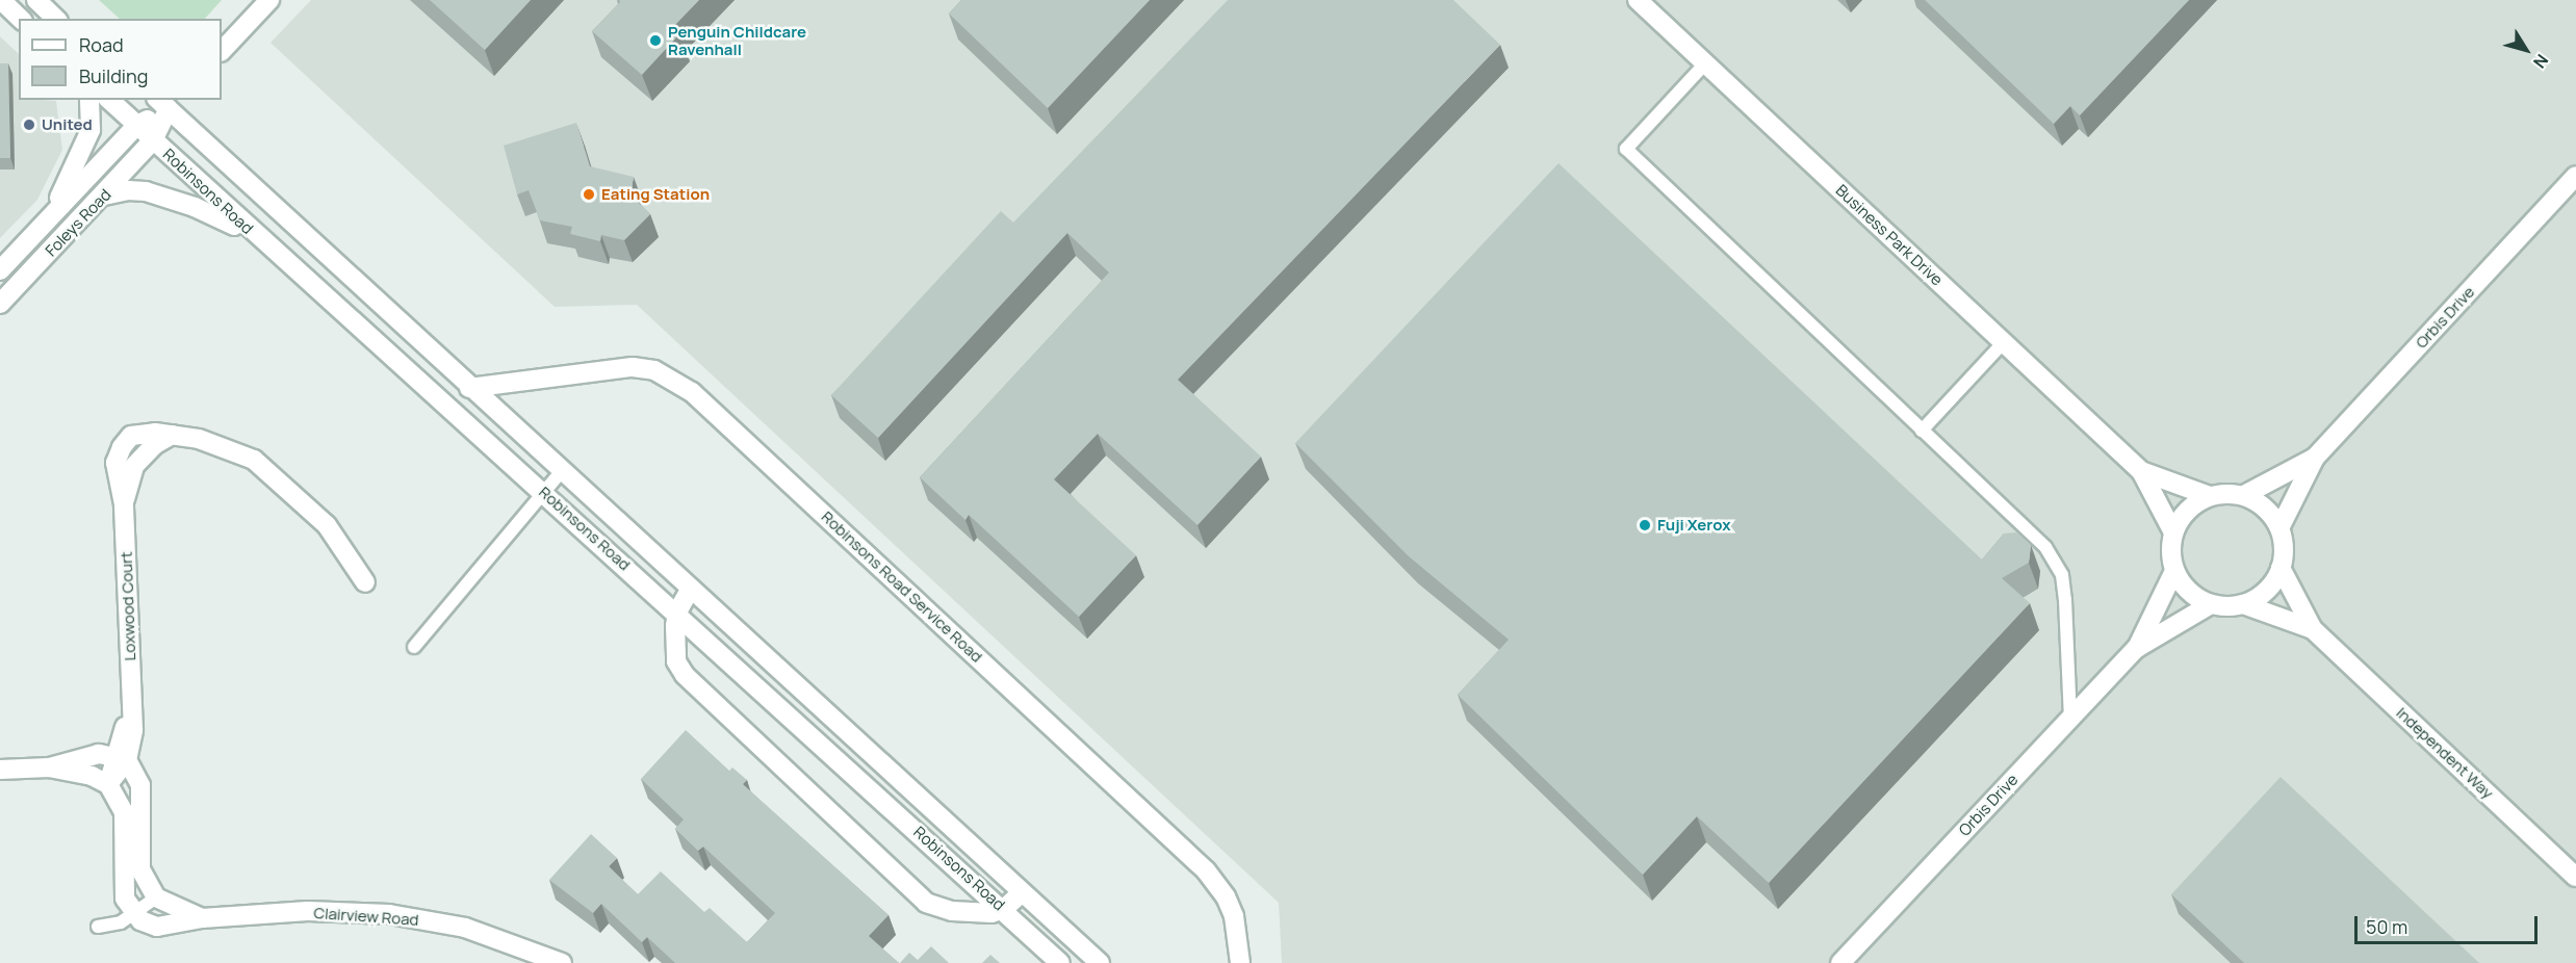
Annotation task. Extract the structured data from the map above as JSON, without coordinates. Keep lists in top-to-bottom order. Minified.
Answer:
{"streets":{"street":["Robinsons Road","Foleys Road","Business Park Drive","Orbis Drive","Robinsons Road Service Road","Loxwood Court","Independent Way","Clairview Road"]},"crossings":[["Robinsons Road","Foleys Road"],["Robinsons Road","Robinsons Road Service Road"],["Business Park Drive","Orbis Drive"],["Business Park Drive","Independent Way"],["Orbis Drive","Independent Way"]],"places":["Penguin Childcare Ravenhall","United","Eating Station","Fuji Xerox"],"legend":["Road","Building"],"scale_bar":"50 m","north":"bottom right"}
